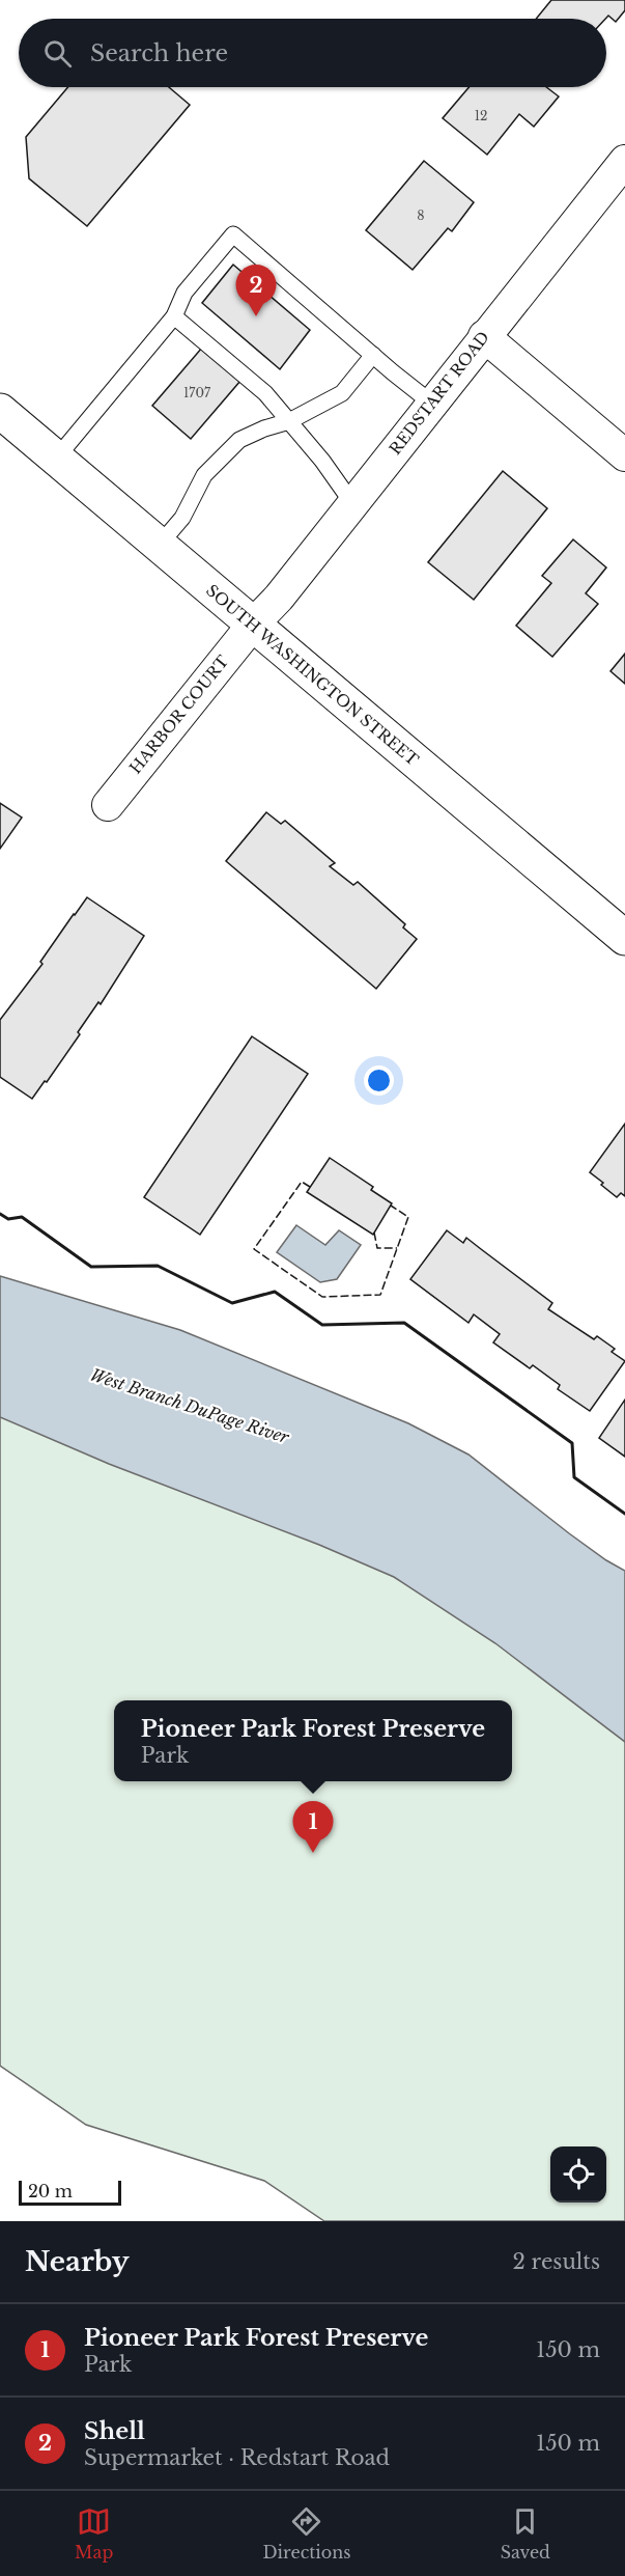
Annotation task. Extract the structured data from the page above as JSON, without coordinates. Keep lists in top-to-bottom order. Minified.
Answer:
{"streets":{"main road":["SOUTH WASHINGTON STREET"],"street":["REDSTART ROAD","HARBOR COURT"]},"crossings":[["REDSTART ROAD","SOUTH WASHINGTON STREET"],["REDSTART ROAD","HARBOR COURT"],["SOUTH WASHINGTON STREET","HARBOR COURT"]],"water":["West Branch DuPage River"],"house_numbers":["12","8","1707"],"scale_bar":"20 m","page":{"search":"Search here","pins":["2","1"],"popup":["Pioneer Park Forest Preserve","Park"],"scale":"20 m","heading":["Nearby","2 results"],"list":[{"mark":"1","name":"Pioneer Park Forest Preserve","note":"Park","value":"150 m"},{"mark":"2","name":"Shell","note":"Supermarket · Redstart Road","value":"150 m"}],"nav":["Map","Directions","Saved"]}}
